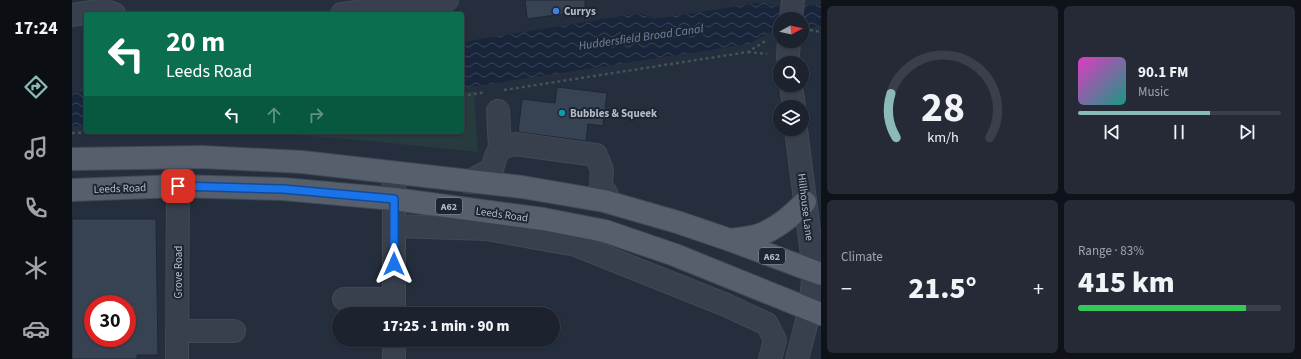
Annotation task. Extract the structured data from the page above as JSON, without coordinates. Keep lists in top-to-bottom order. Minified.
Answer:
{"streets":{"main road":["Leeds Road","A62"],"street":["Hillhouse Lane","Grove Road"]},"crossings":[["Leeds Road","Hillhouse Lane"],["Leeds Road","Grove Road"],["A62","Hillhouse Lane"]],"water":["Huddersfield Broad Canal"],"places":["Currys","Bubbles & Squeek"],"north":"right","page":{"tabs":"17:24","turn":["20 m","Leeds Road"],"song":["90.1 FM","Music"],"tile":["Climate",["Range · 83%","415 km"]],"heat":["−","21.5°","+"],"limit":"30","trip":"17:25 · 1 min · 90 m","gauge":["28","km/h"]}}
